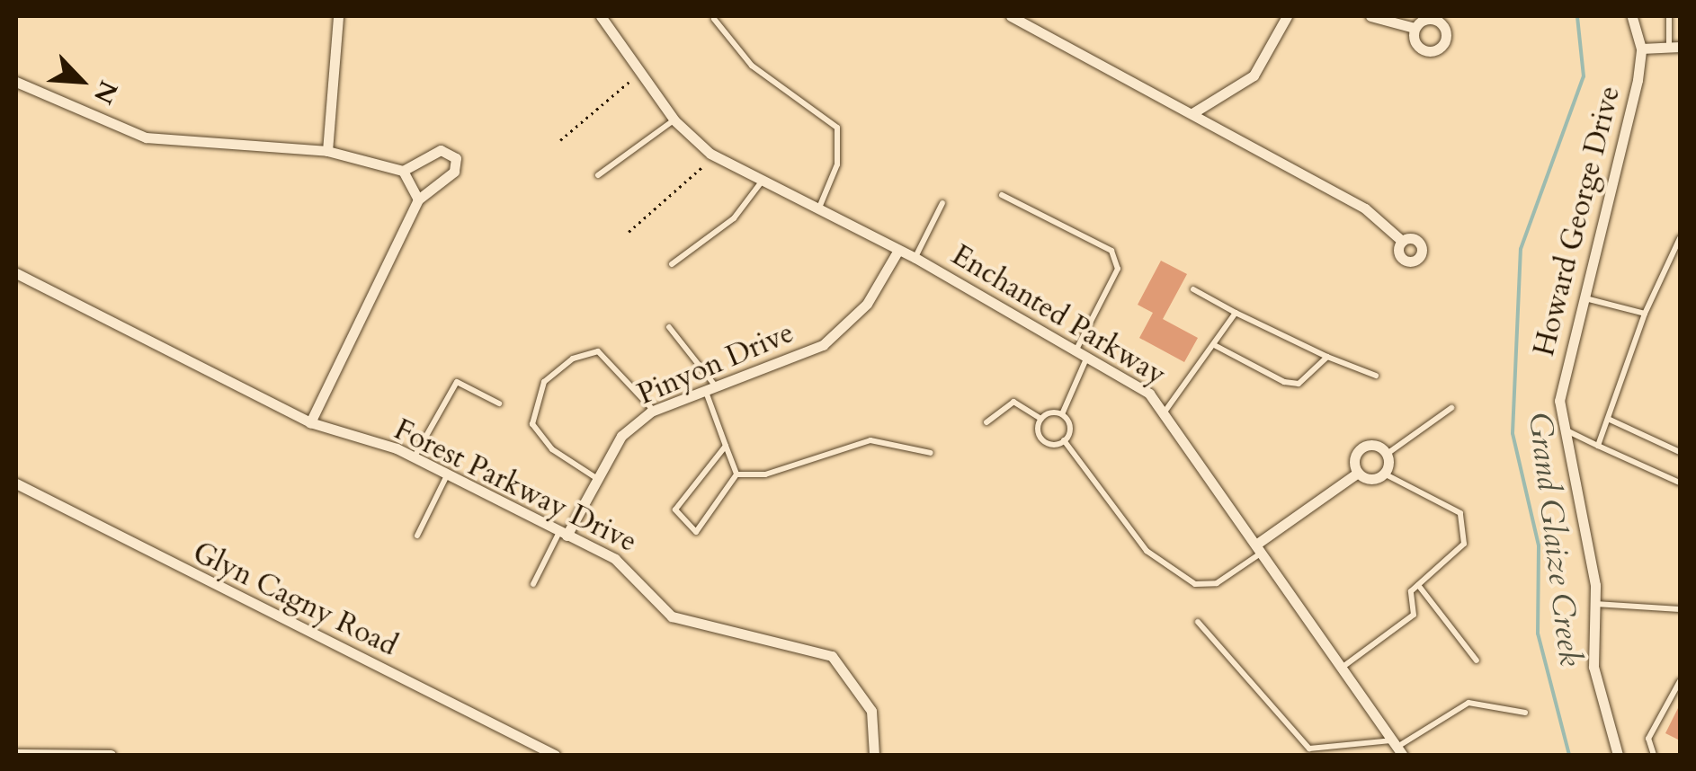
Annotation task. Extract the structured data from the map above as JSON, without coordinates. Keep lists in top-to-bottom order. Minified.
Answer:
{"streets":{"street":["Howard George Drive","Enchanted Parkway","Pinyon Drive","Forest Parkway Drive","Glyn Cagny Road"]},"crossings":[["Enchanted Parkway","Pinyon Drive"],["Pinyon Drive","Forest Parkway Drive"]],"water":["Grand Glaize Creek"],"north":"bottom right"}
